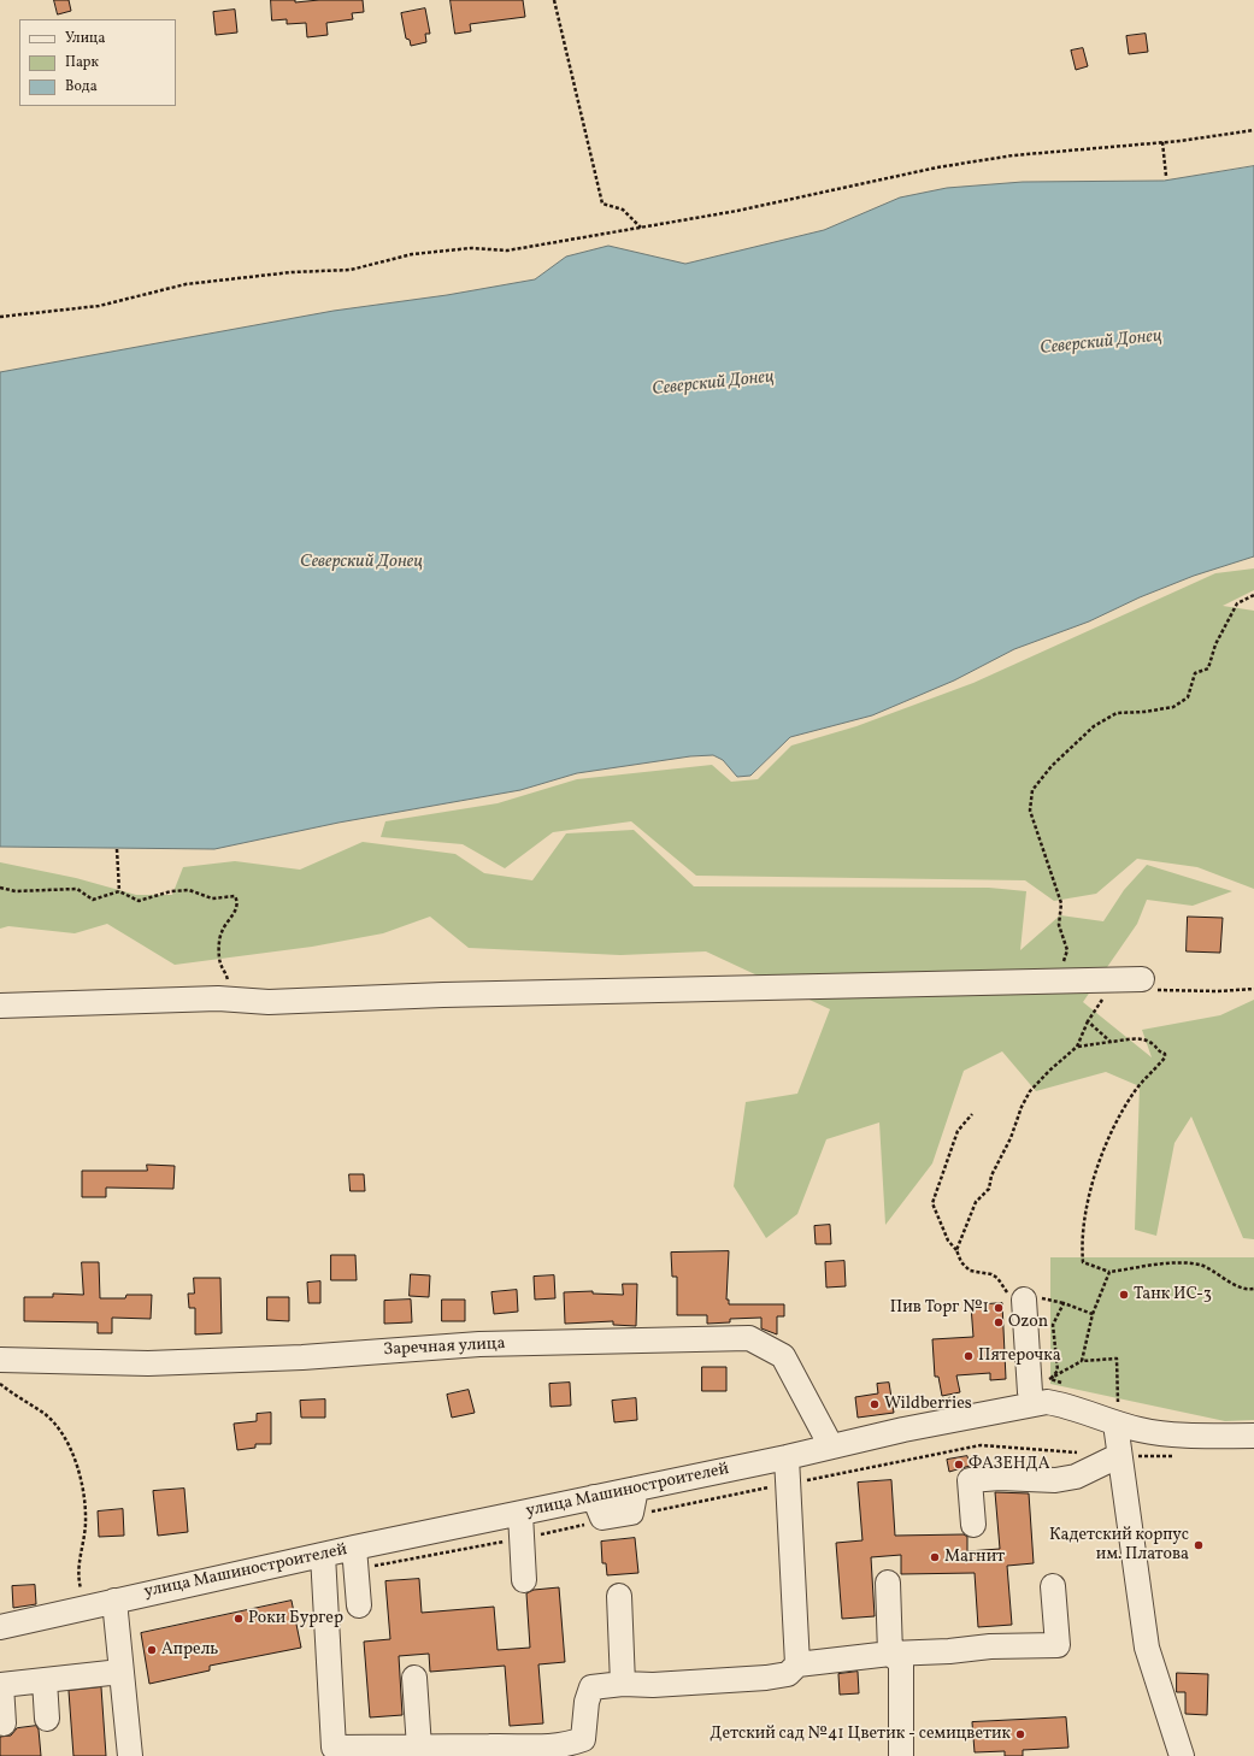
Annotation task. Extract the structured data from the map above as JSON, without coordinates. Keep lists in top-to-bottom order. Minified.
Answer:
{"streets":{"street":["Заречная улица","улица Машиностроителей"]},"crossings":[["Заречная улица","улица Машиностроителей"]],"water":["Северский Донец"],"places":["Танк ИС-3","Пив Торг №1","Ozon","Пятерочка","Wildberries","ФАЗЕНДА","Кадетский корпус им. Платова","Магнит","Роки Бургер","Апрель","Детский сад №41 Цветик - семицветик"],"legend":["Улица","Парк","Вода"]}
